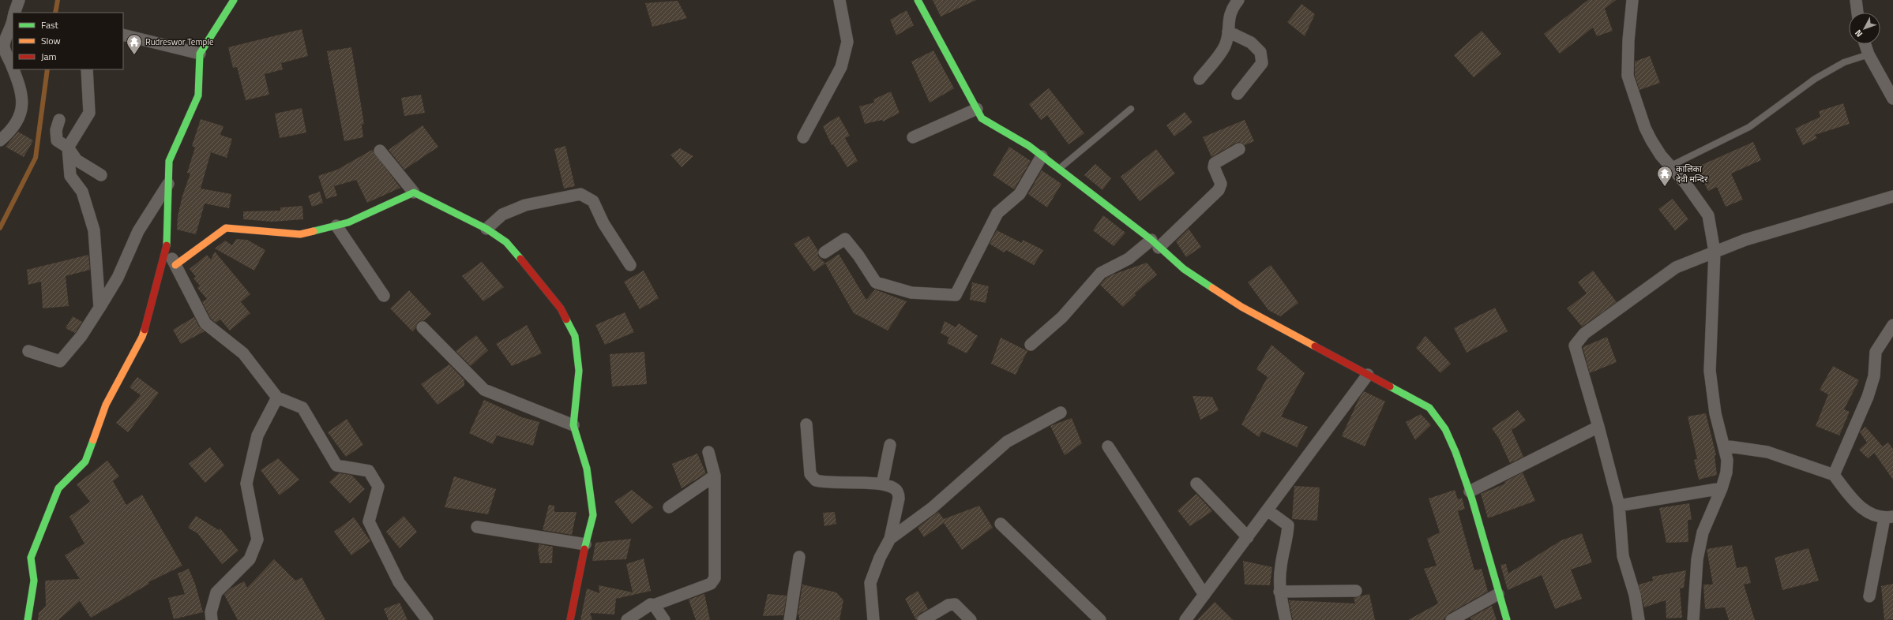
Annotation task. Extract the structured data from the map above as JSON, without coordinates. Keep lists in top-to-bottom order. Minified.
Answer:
{"places":{"temple":["Rudreswor Temple","कालिका देवी मन्दिर"]},"legend":["Fast","Slow","Jam"],"north":"bottom left"}
